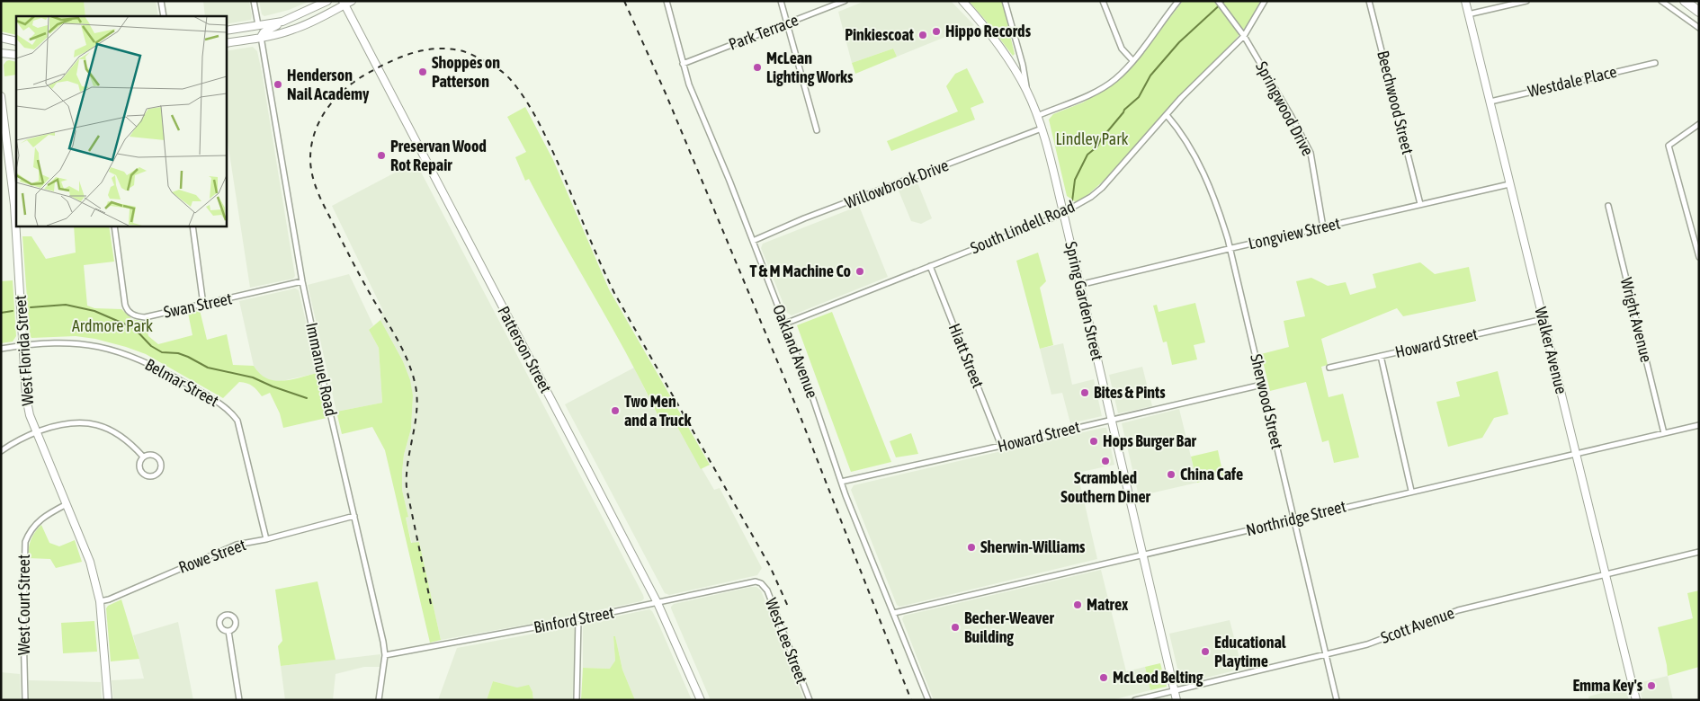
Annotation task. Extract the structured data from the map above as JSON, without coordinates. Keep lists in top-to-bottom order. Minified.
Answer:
{"streets":{"main road":["Spring Garden Street","Patterson Street","West Florida Street","Walker Avenue"],"street":["Park Terrace","Westdale Place","Beechwood Street","Springwood Drive","Willowbrook Drive","South Lindell Road","Longview Street","Swan Street","Wright Avenue","Howard Street","Oakland Avenue","Hiatt Street","Immanuel Road","Belmar Street","Sherwood Street","Northridge Street","Rowe Street","West Court Street","Binford Street","Scott Avenue","West Lee Street"]},"crossings":[["Park Terrace","Oakland Avenue"],["Westdale Place","Walker Avenue"],["Beechwood Street","Longview Street"],["Springwood Drive","South Lindell Road"],["Springwood Drive","Longview Street"],["Willowbrook Drive","Spring Garden Street"],["Willowbrook Drive","Oakland Avenue"],["South Lindell Road","Spring Garden Street"],["South Lindell Road","Oakland Avenue"],["South Lindell Road","Hiatt Street"],["South Lindell Road","Sherwood Street"],["Longview Street","Spring Garden Street"],["Longview Street","Walker Avenue"],["Longview Street","Sherwood Street"],["Spring Garden Street","Howard Street"],["Spring Garden Street","Northridge Street"],["Spring Garden Street","Scott Avenue"],["Swan Street","Immanuel Road"],["Wright Avenue","Northridge Street"],["Howard Street","Walker Avenue"],["Howard Street","Oakland Avenue"],["Howard Street","Hiatt Street"],["Howard Street","Sherwood Street"],["Patterson Street","Binford Street"],["West Florida Street","Belmar Street"],["West Florida Street","Rowe Street"],["West Florida Street","West Court Street"],["Walker Avenue","Northridge Street"],["Walker Avenue","Scott Avenue"],["Oakland Avenue","Northridge Street"],["Immanuel Road","Rowe Street"],["Immanuel Road","Binford Street"],["Belmar Street","Rowe Street"],["Sherwood Street","Northridge Street"],["Sherwood Street","Scott Avenue"],["Binford Street","West Lee Street"]],"parks":["Lindley Park","Ardmore Park"],"places":["Hippo Records","Pinkiescoat","McLean Lighting Works","Shoppes on Patterson","Henderson Nail Academy","Preservan Wood Rot Repair","T & M Machine Co","Bites & Pints","Two Men and a Truck","Hops Burger Bar","Scrambled Southern Diner","China Cafe","Sherwin-Williams","Matrex","Becher-Weaver Building","Educational Playtime","McLeod Belting","Emma Key's"]}
